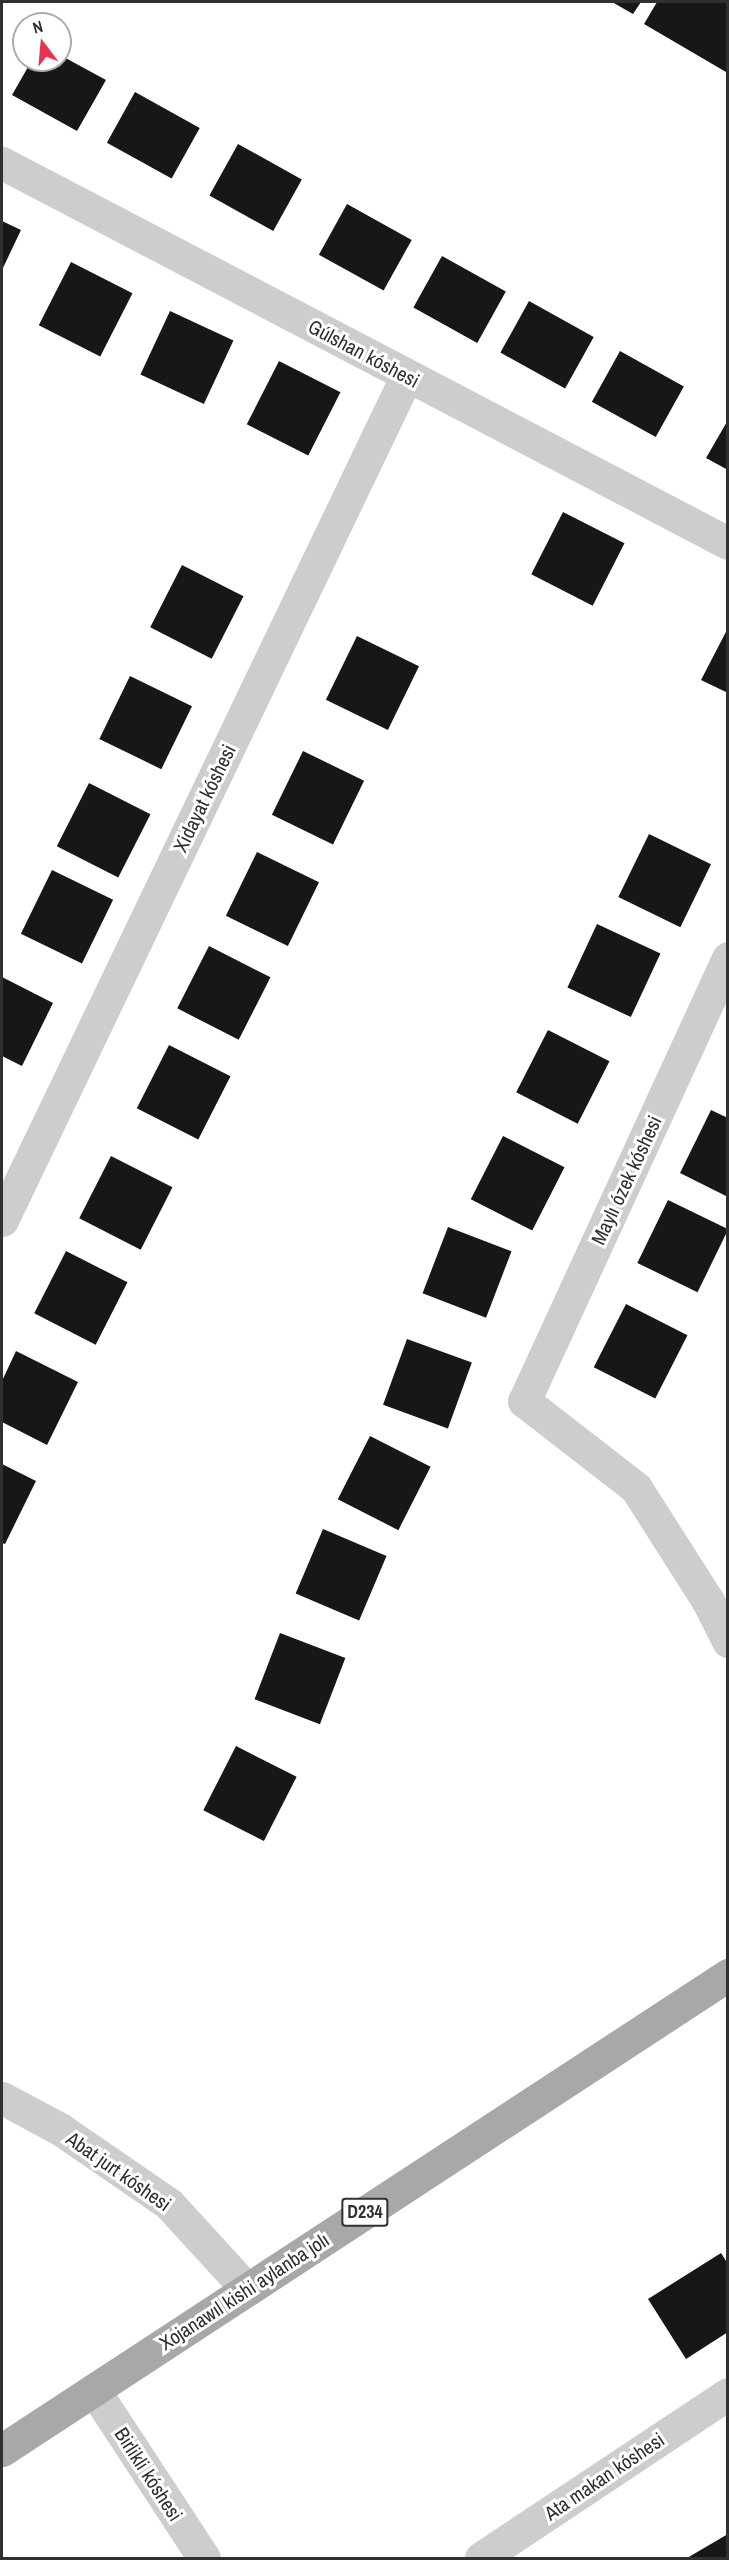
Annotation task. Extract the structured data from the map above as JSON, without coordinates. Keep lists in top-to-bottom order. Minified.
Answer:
{"streets":{"main road":["D234","Xojanawıl kishi aylanba jolı"],"street":["Gúlshan kóshesi","Xidayat kóshesi","Maylı ózek kóshesi","Abat jurt kóshesi","Birlikli kóshesi","Ata makan kóshesi"]},"crossings":[["Gúlshan kóshesi","Xidayat kóshesi"],["Abat jurt kóshesi","Xojanawıl kishi aylanba jolı"],["Xojanawıl kishi aylanba jolı","Birlikli kóshesi"]],"north":"top"}
